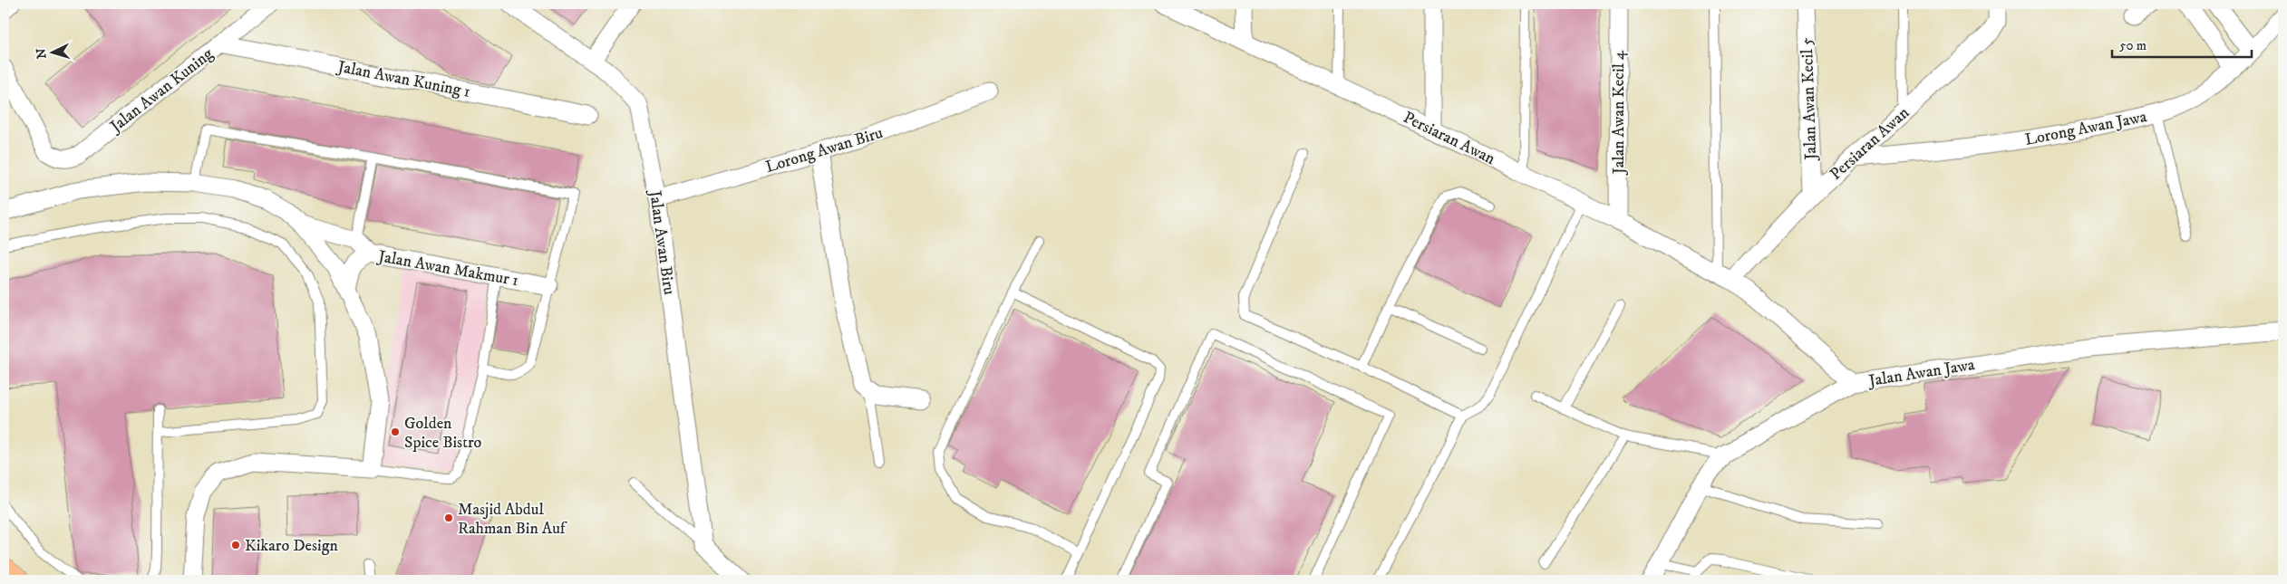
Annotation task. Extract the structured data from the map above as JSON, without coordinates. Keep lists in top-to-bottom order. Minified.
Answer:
{"streets":{"street":["Jalan Awan Kuning 1","Jalan Awan Kuning","Jalan Awan Kecil 5","Jalan Awan Kecil 4","Lorong Awan Jawa","Persiaran Awan","Lorong Awan Biru","Jalan Awan Biru","Jalan Awan Makmur 1","Jalan Awan Jawa"]},"crossings":[["Jalan Awan Kuning 1","Jalan Awan Kuning"],["Jalan Awan Kecil 5","Persiaran Awan"],["Jalan Awan Kecil 4","Persiaran Awan"],["Lorong Awan Jawa","Persiaran Awan"],["Persiaran Awan","Jalan Awan Jawa"],["Lorong Awan Biru","Jalan Awan Biru"]],"places":["Golden Spice Bistro","Masjid Abdul Rahman Bin Auf","Kikaro Design"],"scale_bar":"50 m","north":"left"}
